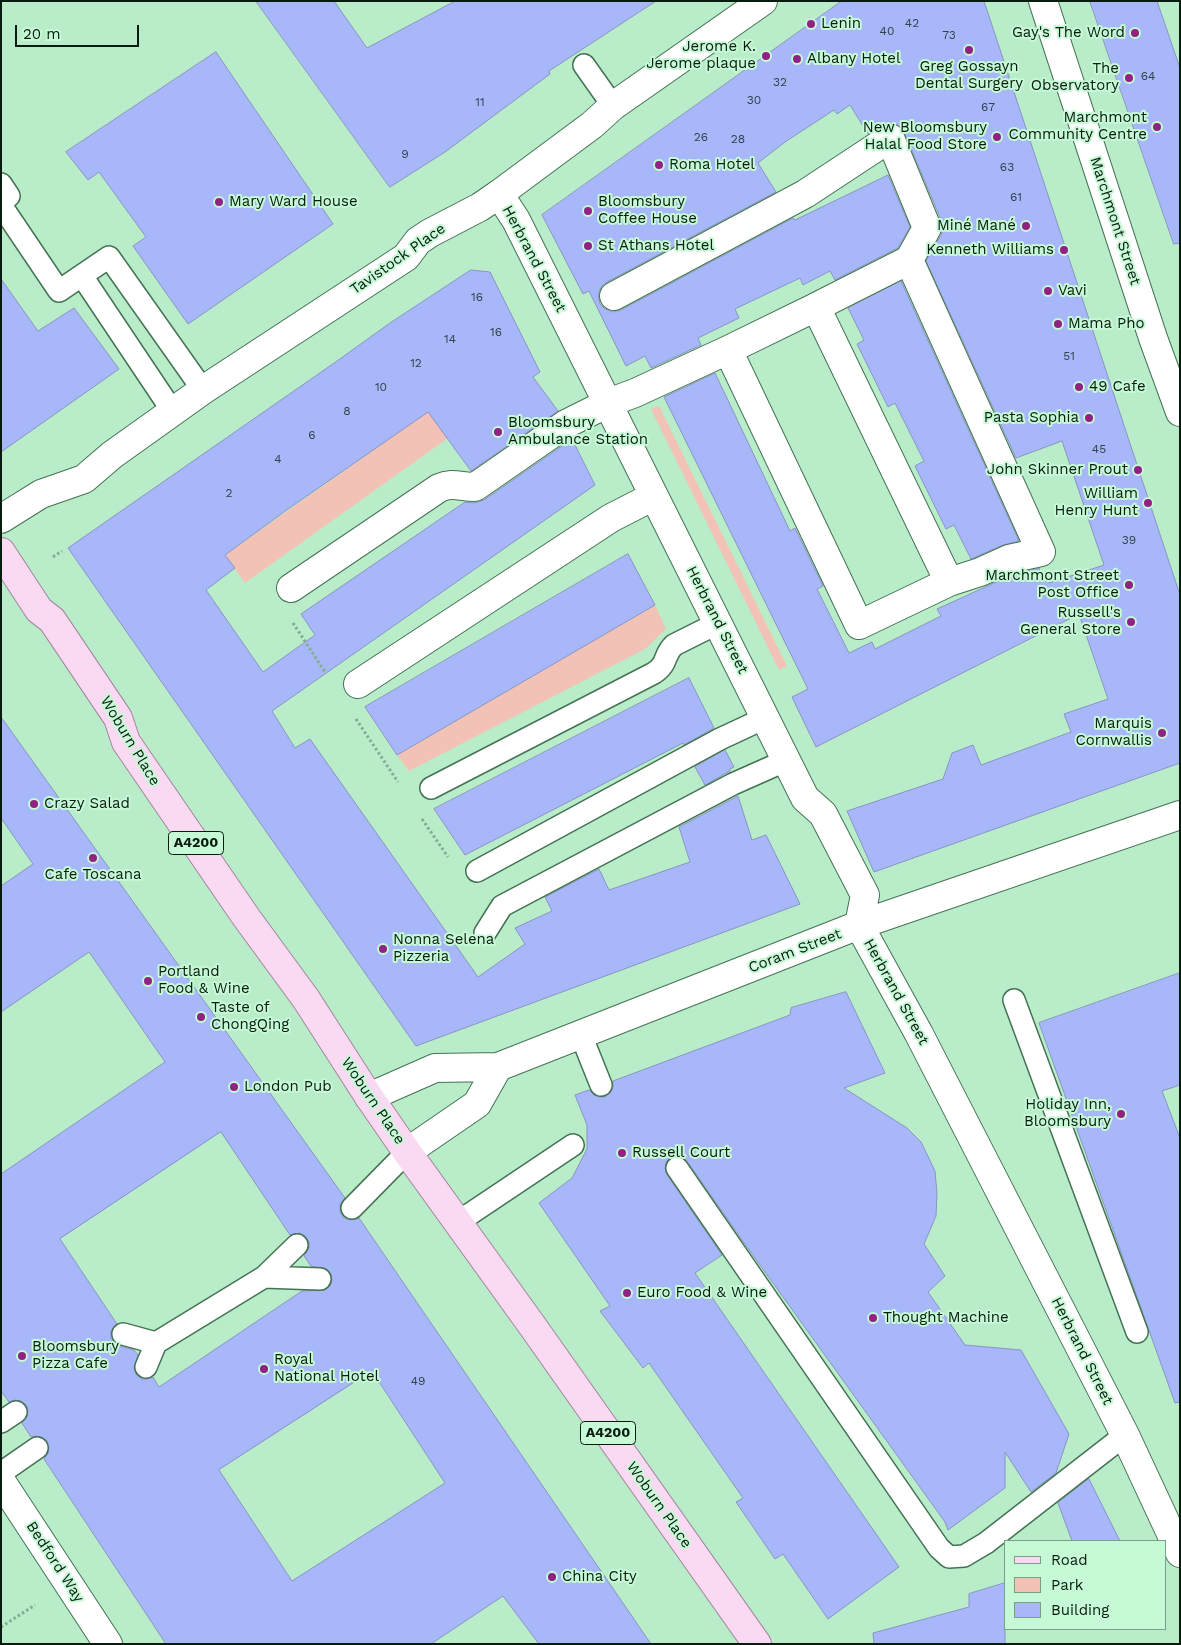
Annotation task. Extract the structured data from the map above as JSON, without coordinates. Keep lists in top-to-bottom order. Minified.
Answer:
{"streets":{"main road":["Woburn Place","A4200"],"street":["Marchmont Street","Tavistock Place","Herbrand Street","Coram Street","Bedford Way"]},"crossings":[["Tavistock Place","Herbrand Street"],["Herbrand Street","Coram Street"],["Woburn Place","Coram Street"]],"places":["Lenin","Gay's The Word","Greg Gossayn Dental Surgery","Jerome K. Jerome plaque","Albany Hotel","The Observatory","Marchmont Community Centre","New Bloomsbury Halal Food Store","Roma Hotel","Mary Ward House","Bloomsbury Coffee House","Miné Mané","St Athans Hotel","Kenneth Williams","Vavi","Mama Pho","49 Cafe","Pasta Sophia","Bloomsbury Ambulance Station","John Skinner Prout","William Henry Hunt","Marchmont Street Post Office","Russell's General Store","Marquis Cornwallis","Crazy Salad","Cafe Toscana","Nonna Selena Pizzeria","Portland Food & Wine","Taste of ChongQing","London Pub","Holiday Inn, Bloomsbury","Russell Court","Euro Food & Wine","Thought Machine","Bloomsbury Pizza Cafe","Royal National Hotel","China City"],"house_numbers":["42","40","73","64","32","30","11","67","26","28","9","63","61","16","16","14","51","12","10","8","6","45","4","2","39","49"],"legend":["Road","Park","Building"],"scale_bar":"20 m"}
